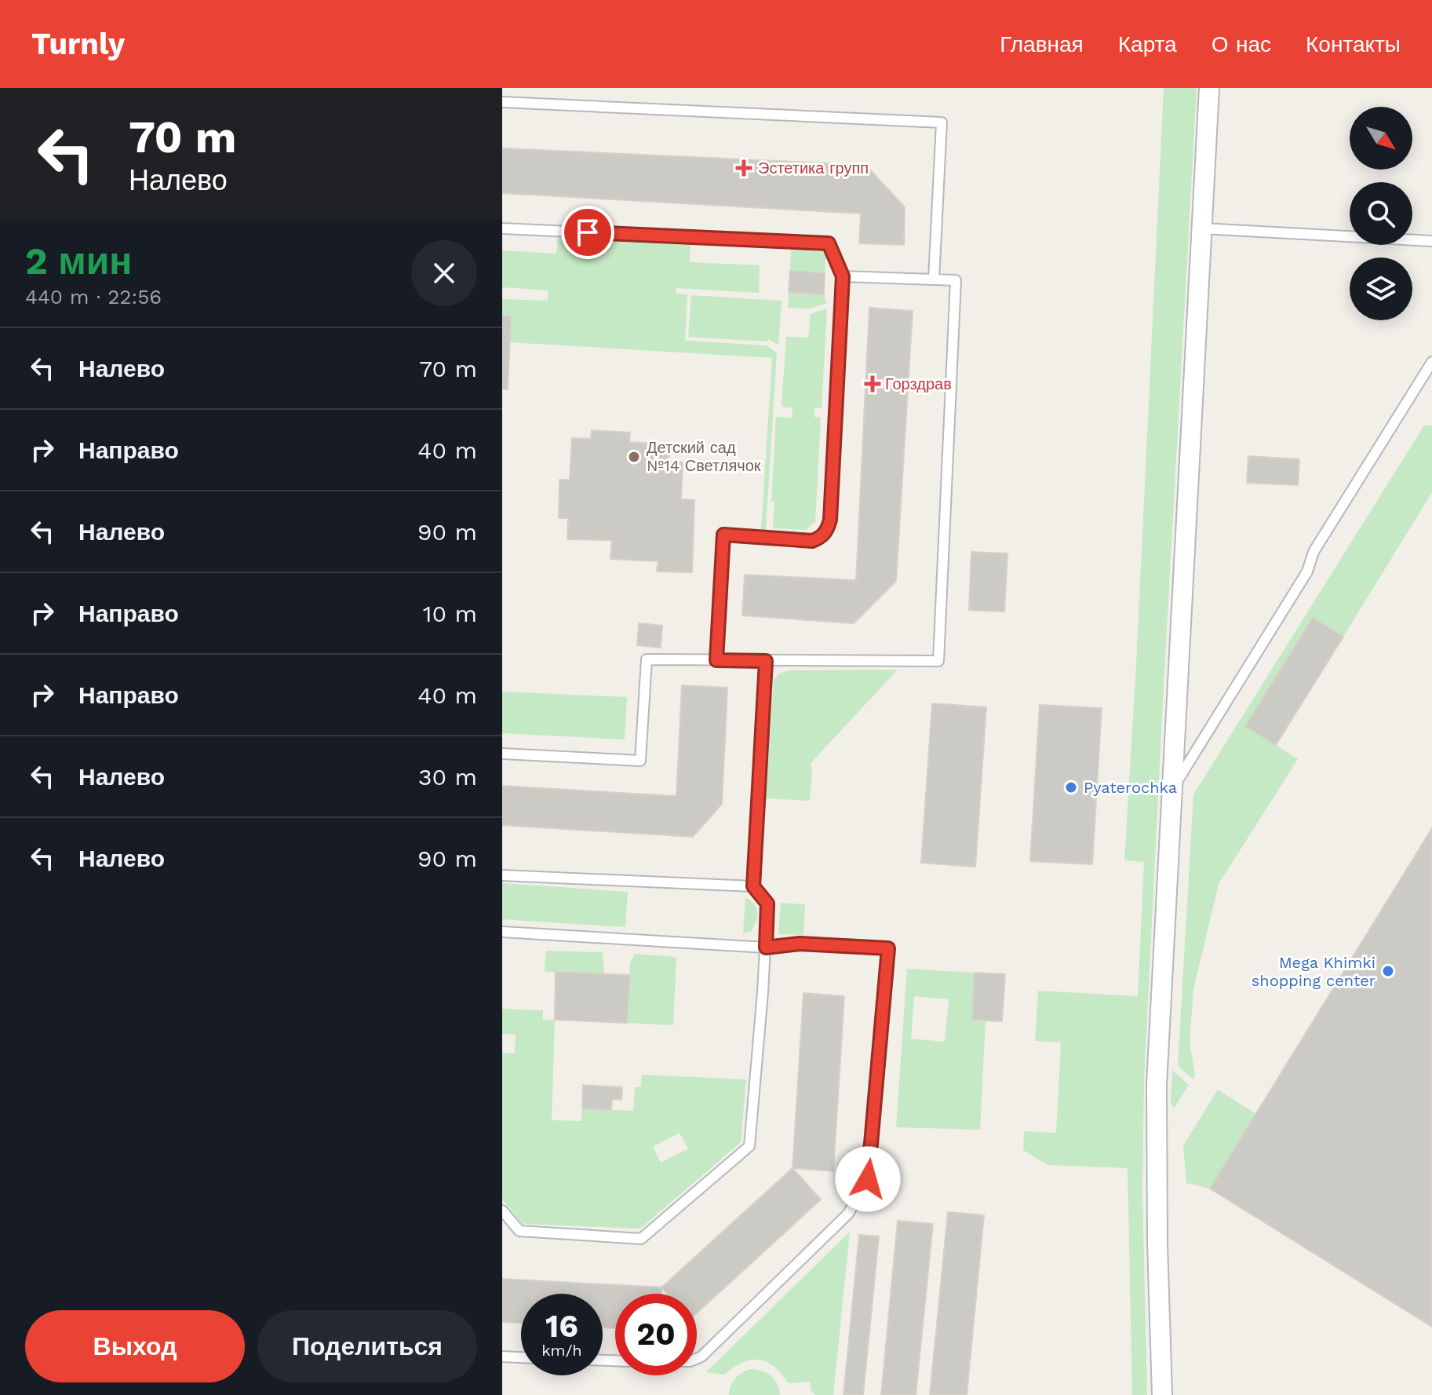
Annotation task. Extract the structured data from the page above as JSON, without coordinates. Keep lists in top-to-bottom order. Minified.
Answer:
{"places":{"health":["Эстетика групп","Горздрав"],"other":["Детский сад №14 Светлячок","Pyaterochka","Mega Khimki shopping center"]},"north":"bottom right","page":{"header":"Turnly","nav":["Главная","Карта","О нас","Контакты"],"turn":["70 m","Налево"],"heading":["2 мин","440 m · 22:56"],"list":[{"name":"Налево","value":"70 m"},{"name":"Направо","value":"40 m"},{"name":"Налево","value":"90 m"},{"name":"Направо","value":"10 m"},{"name":"Направо","value":"40 m"},{"name":"Налево","value":"30 m"},{"name":"Налево","value":"90 m"}],"speed":"16 km/h","limit":"20","buttons":["Выход","Поделиться"]}}
